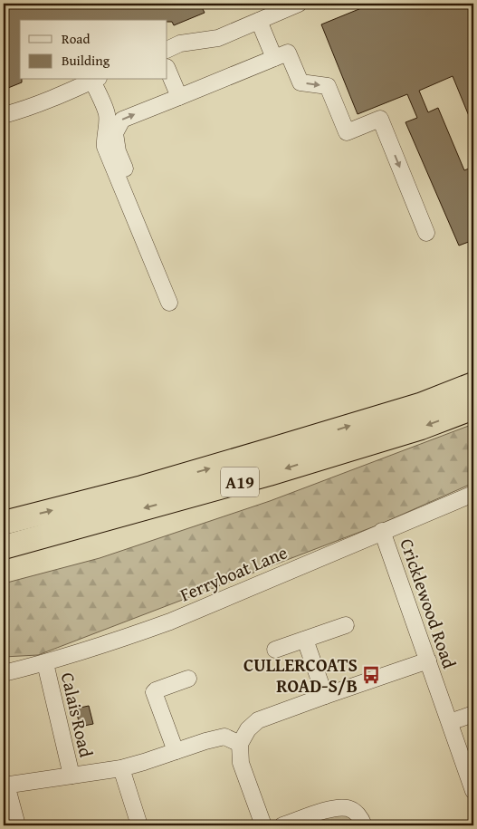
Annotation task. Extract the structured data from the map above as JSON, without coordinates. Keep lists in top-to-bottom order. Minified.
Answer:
{"streets":{"highway":["A19"],"street":["Ferryboat Lane","Cricklewood Road","Calais Road"]},"crossings":[["Ferryboat Lane","Cricklewood Road"],["Ferryboat Lane","Calais Road"]],"places":{"bus stop":["CULLERCOATS ROAD-S/B"]},"legend":["Road","Building"]}
